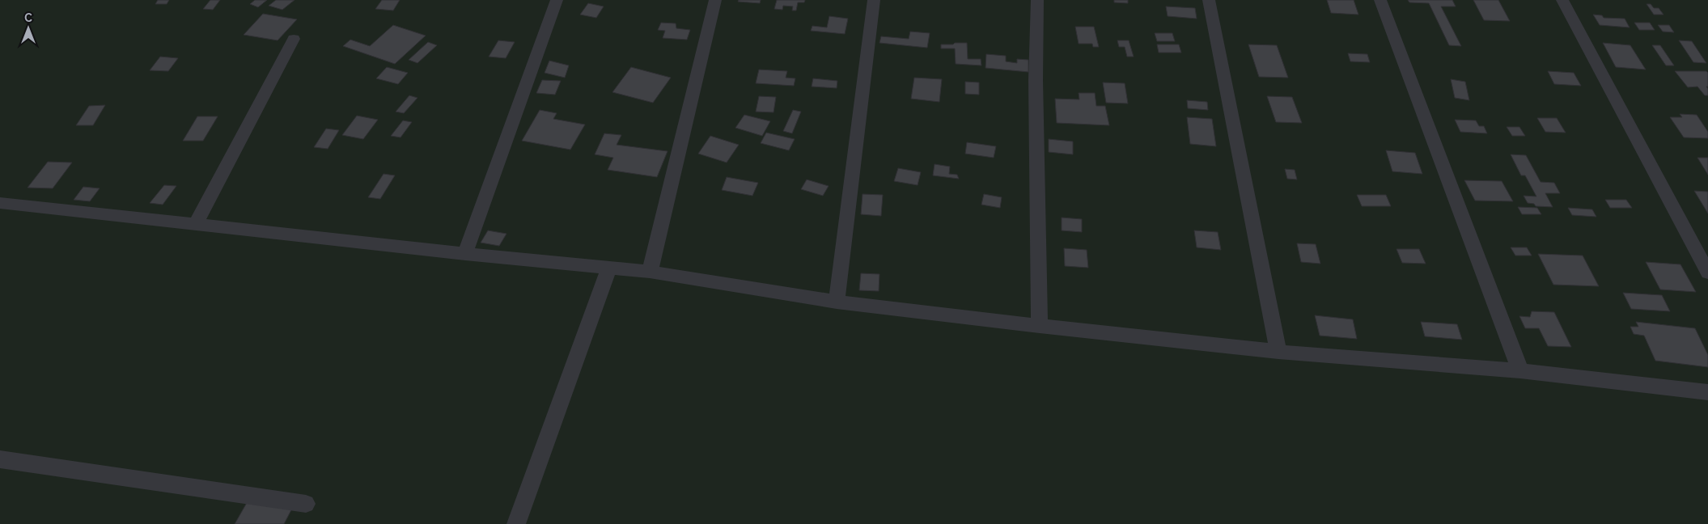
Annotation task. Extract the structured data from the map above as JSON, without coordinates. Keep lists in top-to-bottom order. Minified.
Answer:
{"north":"top"}
